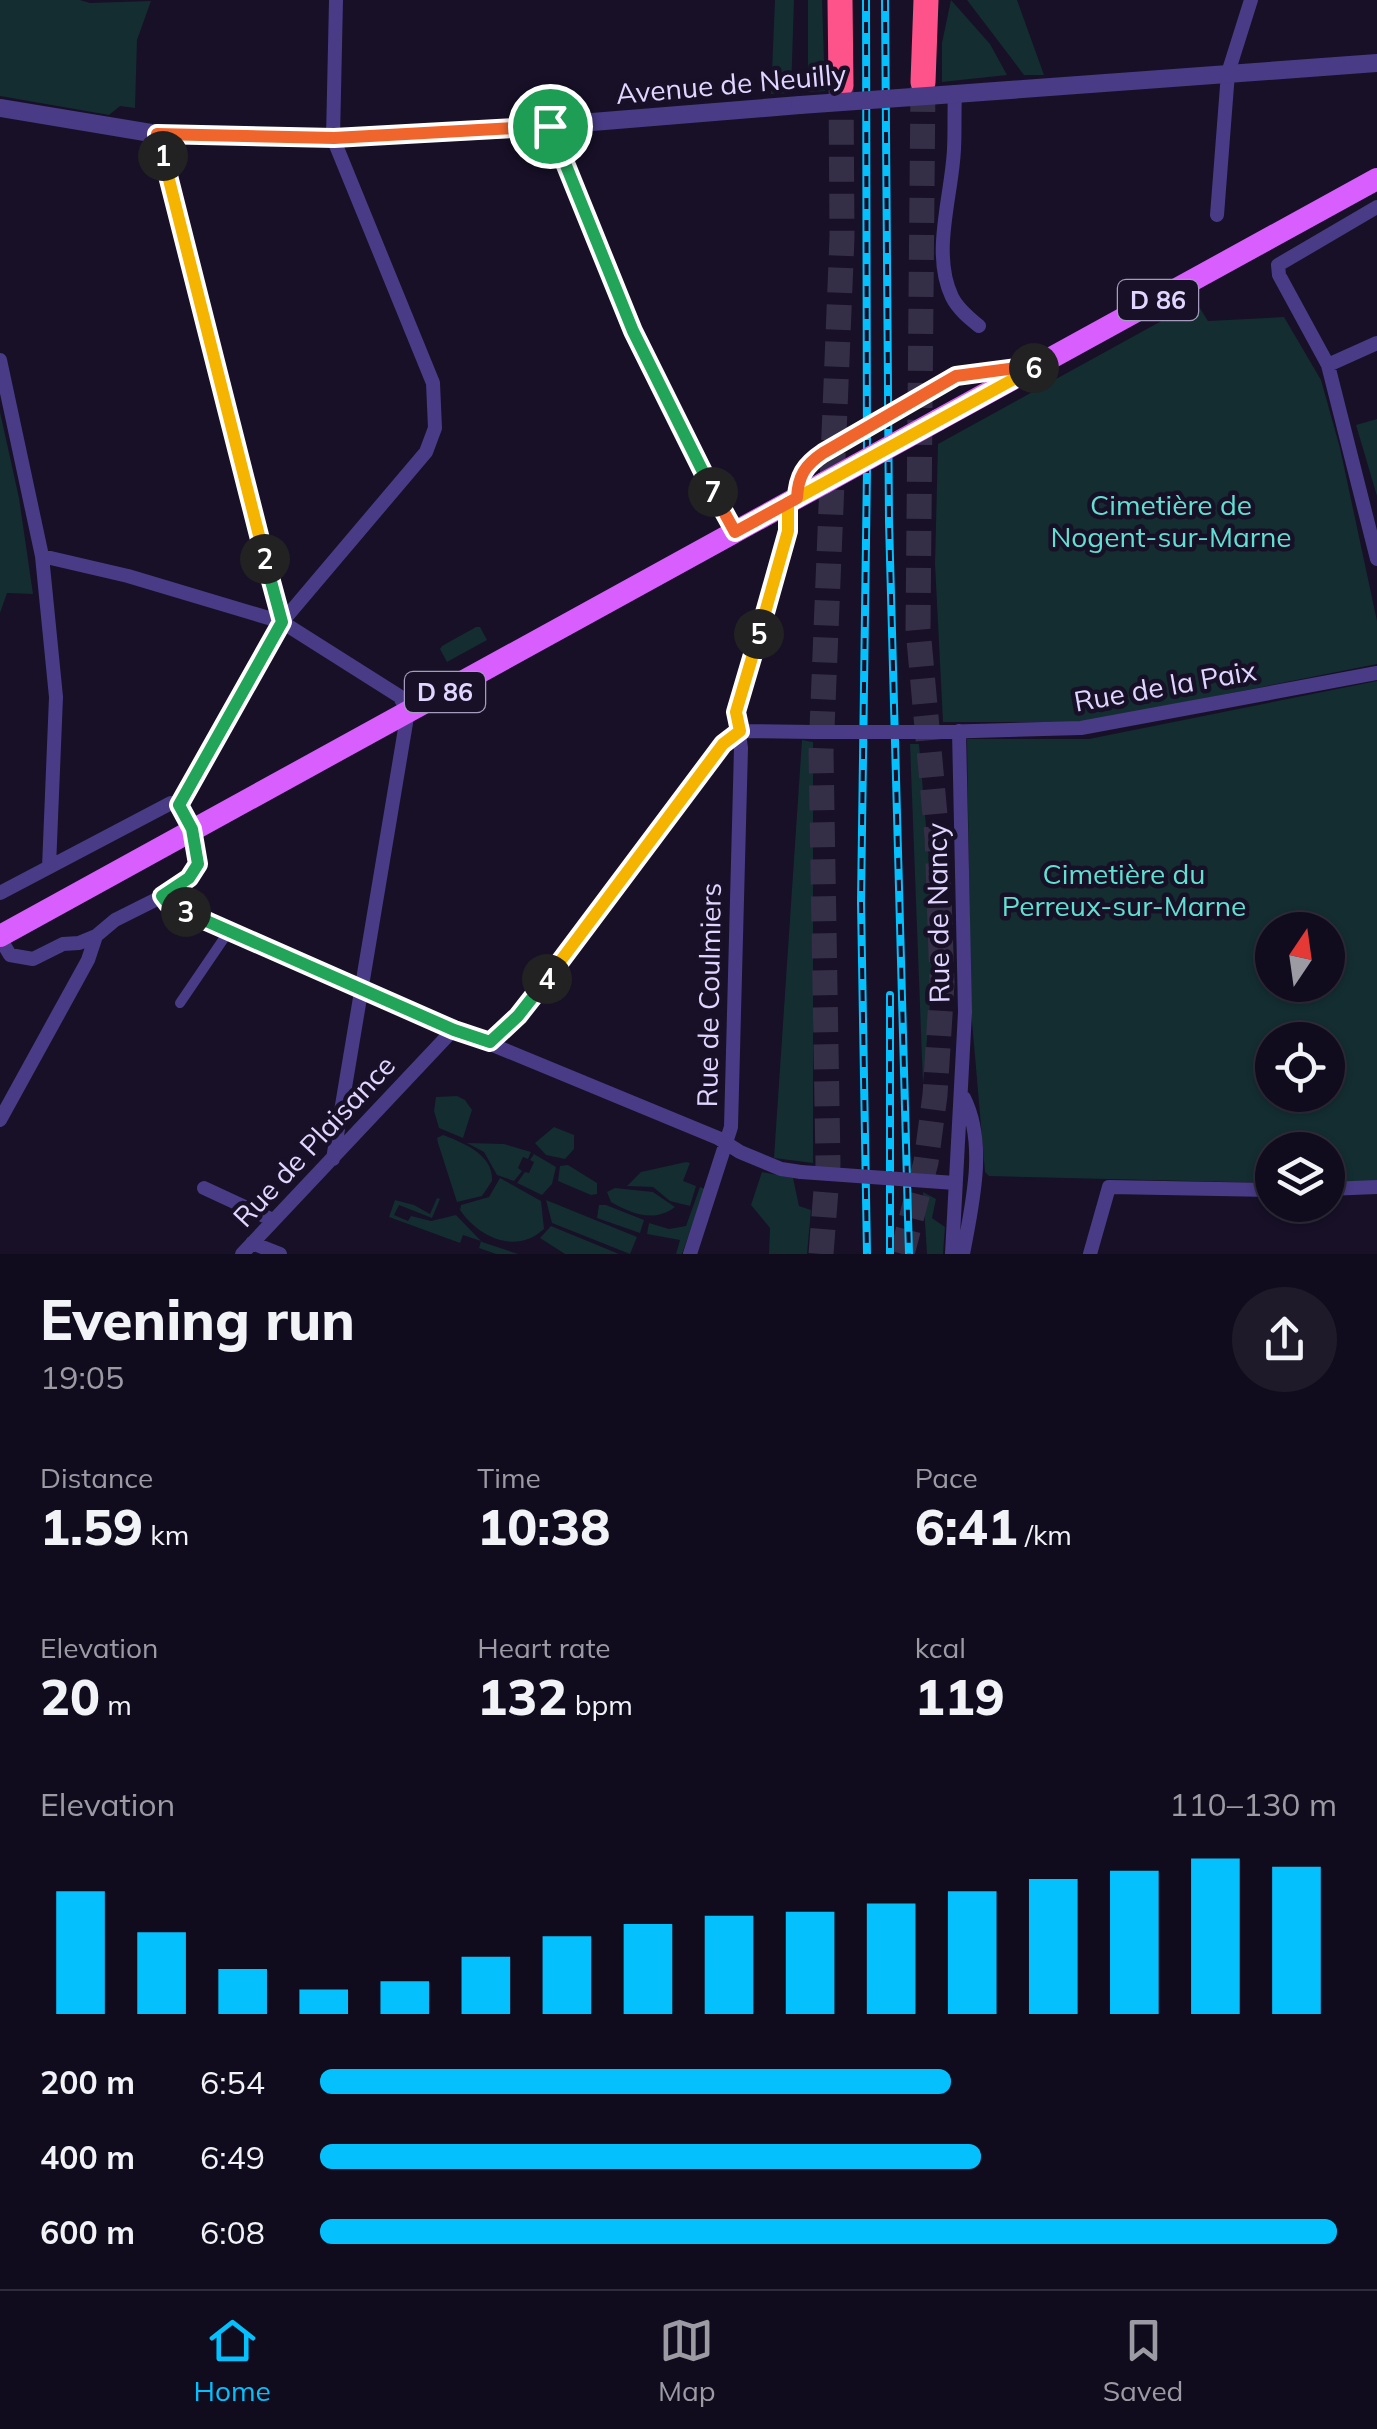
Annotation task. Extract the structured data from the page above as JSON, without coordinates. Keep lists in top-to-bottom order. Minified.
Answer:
{"streets":{"main road":["D 86"],"street":["Avenue de Neuilly","Rue de la Paix","Rue de Nancy","Rue de Coulmiers","Rue de Plaisance"]},"crossings":[["Rue de la Paix","Rue de Nancy"],["Rue de la Paix","Rue de Coulmiers"]],"parks":["Cimetière de Nogent-sur-Marne","Cimetière du Perreux-sur-Marne"],"north":"top","page":{"pins":["1","6","7","2","5","3","4"],"heading":["Evening run","19:05"],"stats":[["Distance","1.59 km"],["Time","10:38"],["Pace","6:41 /km"],["Elevation","20 m"],["Heart rate","132 bpm"],["kcal","119"]],"chart":["Elevation","110–130 m"],"list":[{"name":"200 m","note":"6:54"},{"name":"400 m","note":"6:49"},{"name":"600 m","note":"6:08"}],"tabs":["Home","Map","Saved"]}}
